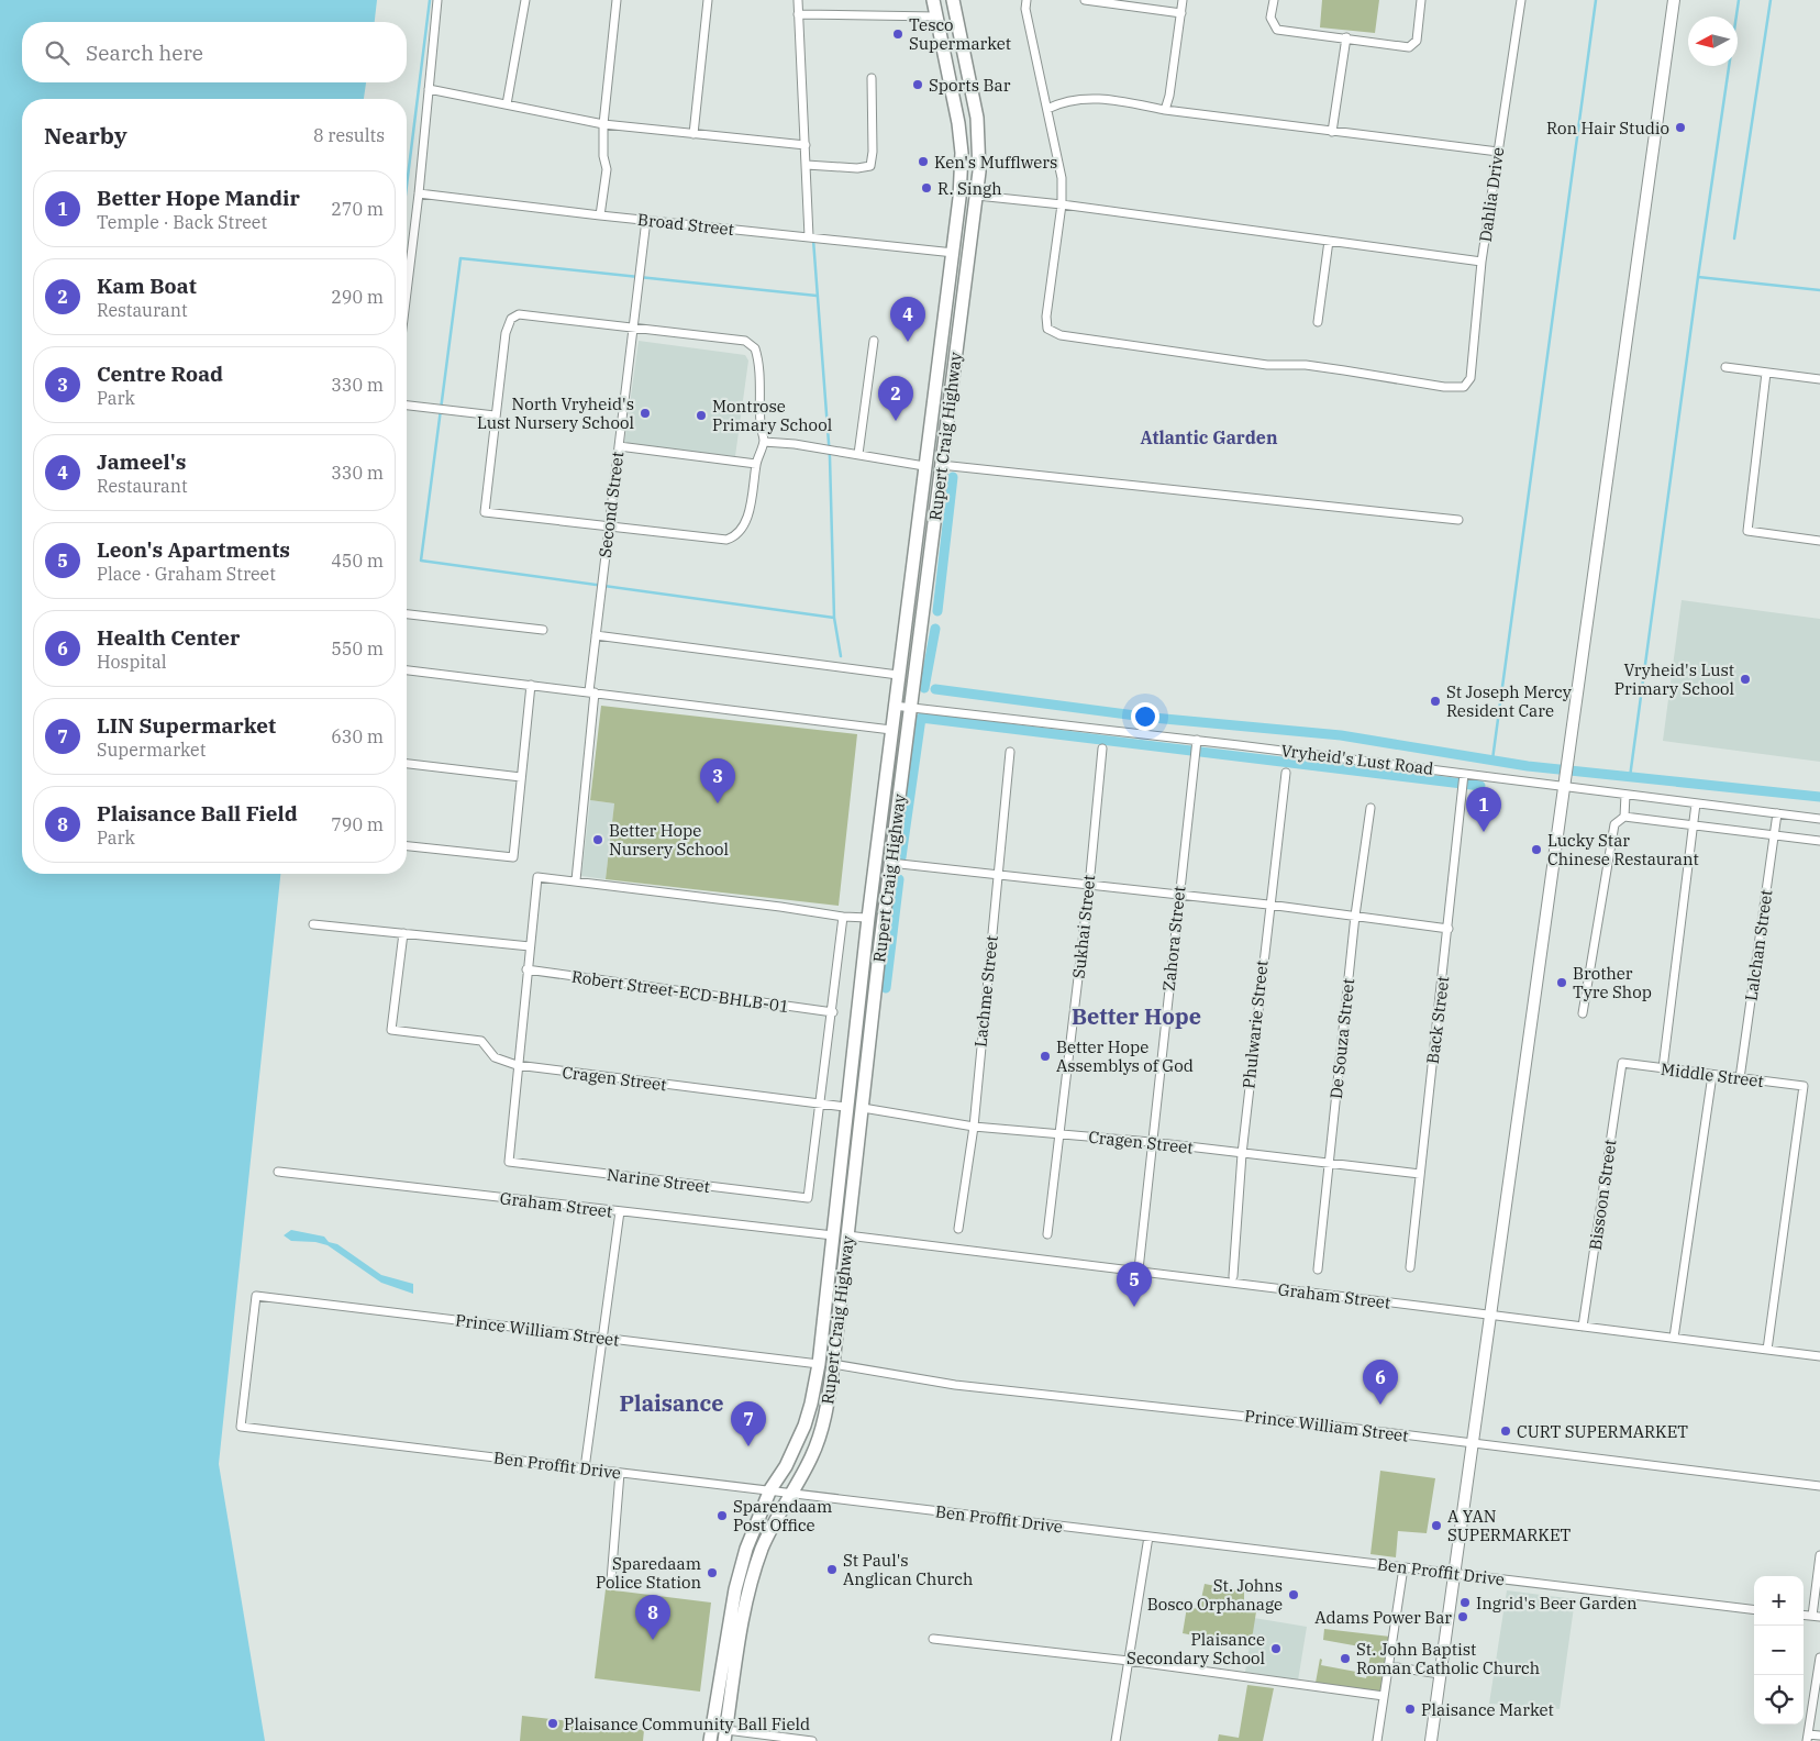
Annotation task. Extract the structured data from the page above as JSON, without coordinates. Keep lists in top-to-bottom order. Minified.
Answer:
{"streets":{"main road":["Rupert Craig Highway"],"street":["Dahlia Drive","Broad Street","Second Street","Vryheid's Lust Road","Sukhai Street","Zahora Street","Lalchan Street","Robert Street-ECD-BHLB-01","Lachme Street","Back Street","Phulwarie Street","De Souza Street","Middle Street","Cragen Street","Narine Street","Bissoon Street","Graham Street","Prince William Street","Ben Proffit Drive"]},"crossings":[["Broad Street","Rupert Craig Highway"],["Broad Street","Second Street"],["Rupert Craig Highway","Vryheid's Lust Road"],["Rupert Craig Highway","Cragen Street"],["Rupert Craig Highway","Graham Street"],["Rupert Craig Highway","Prince William Street"],["Rupert Craig Highway","Ben Proffit Drive"],["Vryheid's Lust Road","Zahora Street"],["Vryheid's Lust Road","Lalchan Street"],["Vryheid's Lust Road","Back Street"],["Sukhai Street","Cragen Street"],["Zahora Street","Cragen Street"],["Zahora Street","Graham Street"],["Lalchan Street","Middle Street"],["Lachme Street","Cragen Street"],["Back Street","Cragen Street"],["Phulwarie Street","Cragen Street"],["De Souza Street","Cragen Street"],["Middle Street","Bissoon Street"],["Middle Street","Graham Street"],["Cragen Street","Narine Street"],["Bissoon Street","Graham Street"],["Prince William Street","Ben Proffit Drive"]],"districts":["Atlantic Garden","Better Hope","Plaisance"],"places":["Tesco Supermarket","Sports Bar","Ron Hair Studio","Ken's Mufflwers","R. Singh","North Vryheid's Lust Nursery School","Montrose Primary School","Vryheid's Lust Primary School","St Joseph Mercy Resident Care","Better Hope Nursery School","Lucky Star Chinese Restaurant","Brother Tyre Shop","Better Hope Assemblys of God","CURT SUPERMARKET","Sparendaam Post Office","A YAN SUPERMARKET","St Paul's Anglican Church","Sparedaam Police Station","St. Johns Bosco Orphanage","Ingrid's Beer Garden","Adams Power Bar","Plaisance Secondary School","St. John Baptist Roman Catholic Church","Plaisance Market","Plaisance Community Ball Field"],"north":"left","page":{"search":"Search here","heading":["Nearby","8 results"],"list":[{"mark":"1","name":"Better Hope Mandir","note":"Temple · Back Street","value":"270 m"},{"mark":"2","name":"Kam Boat","note":"Restaurant","value":"290 m"},{"mark":"3","name":"Centre Road","note":"Park","value":"330 m"},{"mark":"4","name":"Jameel's","note":"Restaurant","value":"330 m"},{"mark":"5","name":"Leon's Apartments","note":"Place · Graham Street","value":"450 m"},{"mark":"6","name":"Health Center","note":"Hospital","value":"550 m"},{"mark":"7","name":"LIN Supermarket","note":"Supermarket","value":"630 m"},{"mark":"8","name":"Plaisance Ball Field","note":"Park","value":"790 m"}],"pins":["4","2","3","1","5","6","7","8"],"map_buttons":["+","−"]}}
